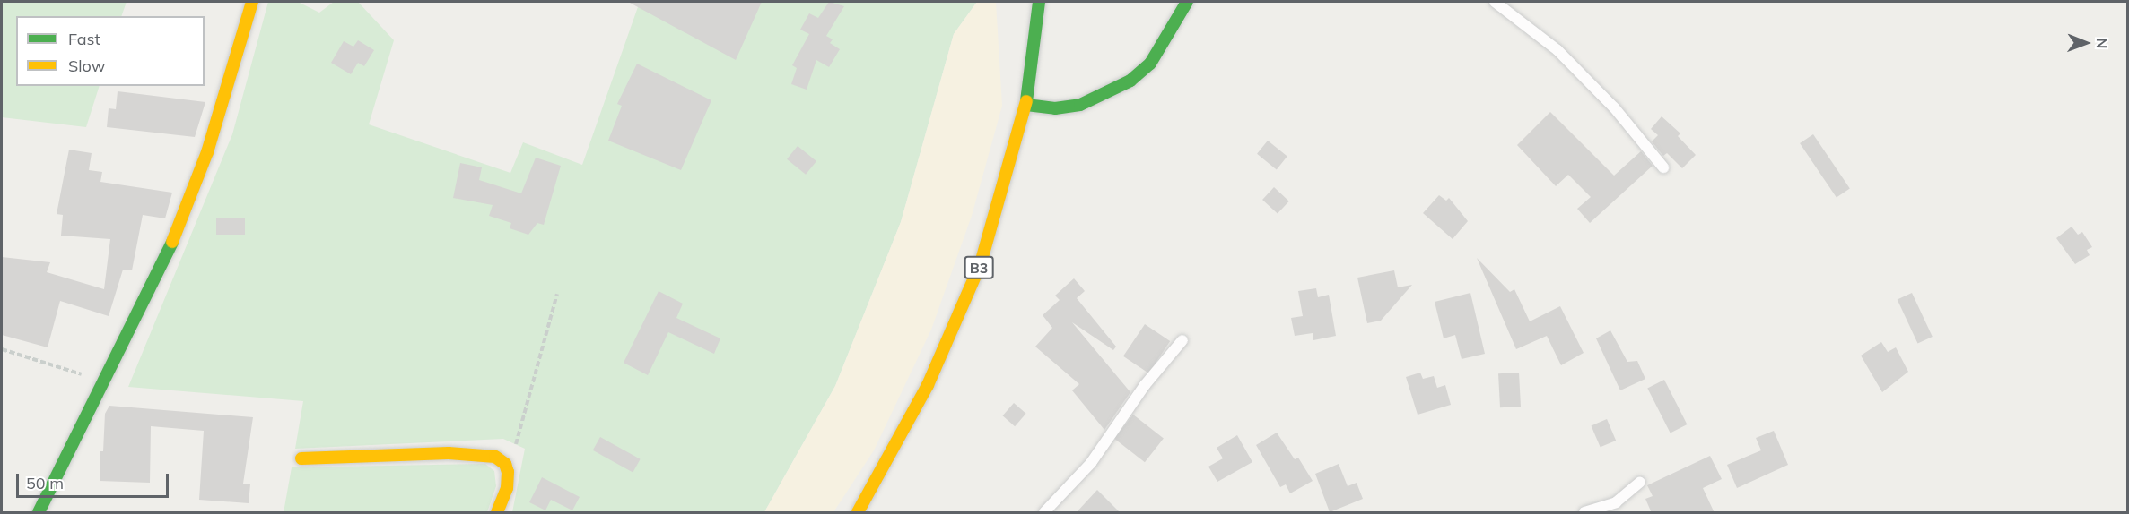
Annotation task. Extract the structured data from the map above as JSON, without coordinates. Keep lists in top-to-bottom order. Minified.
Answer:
{"streets":{"main road":["B3"]},"legend":["Fast","Slow"],"scale_bar":"50 m","north":"right"}
